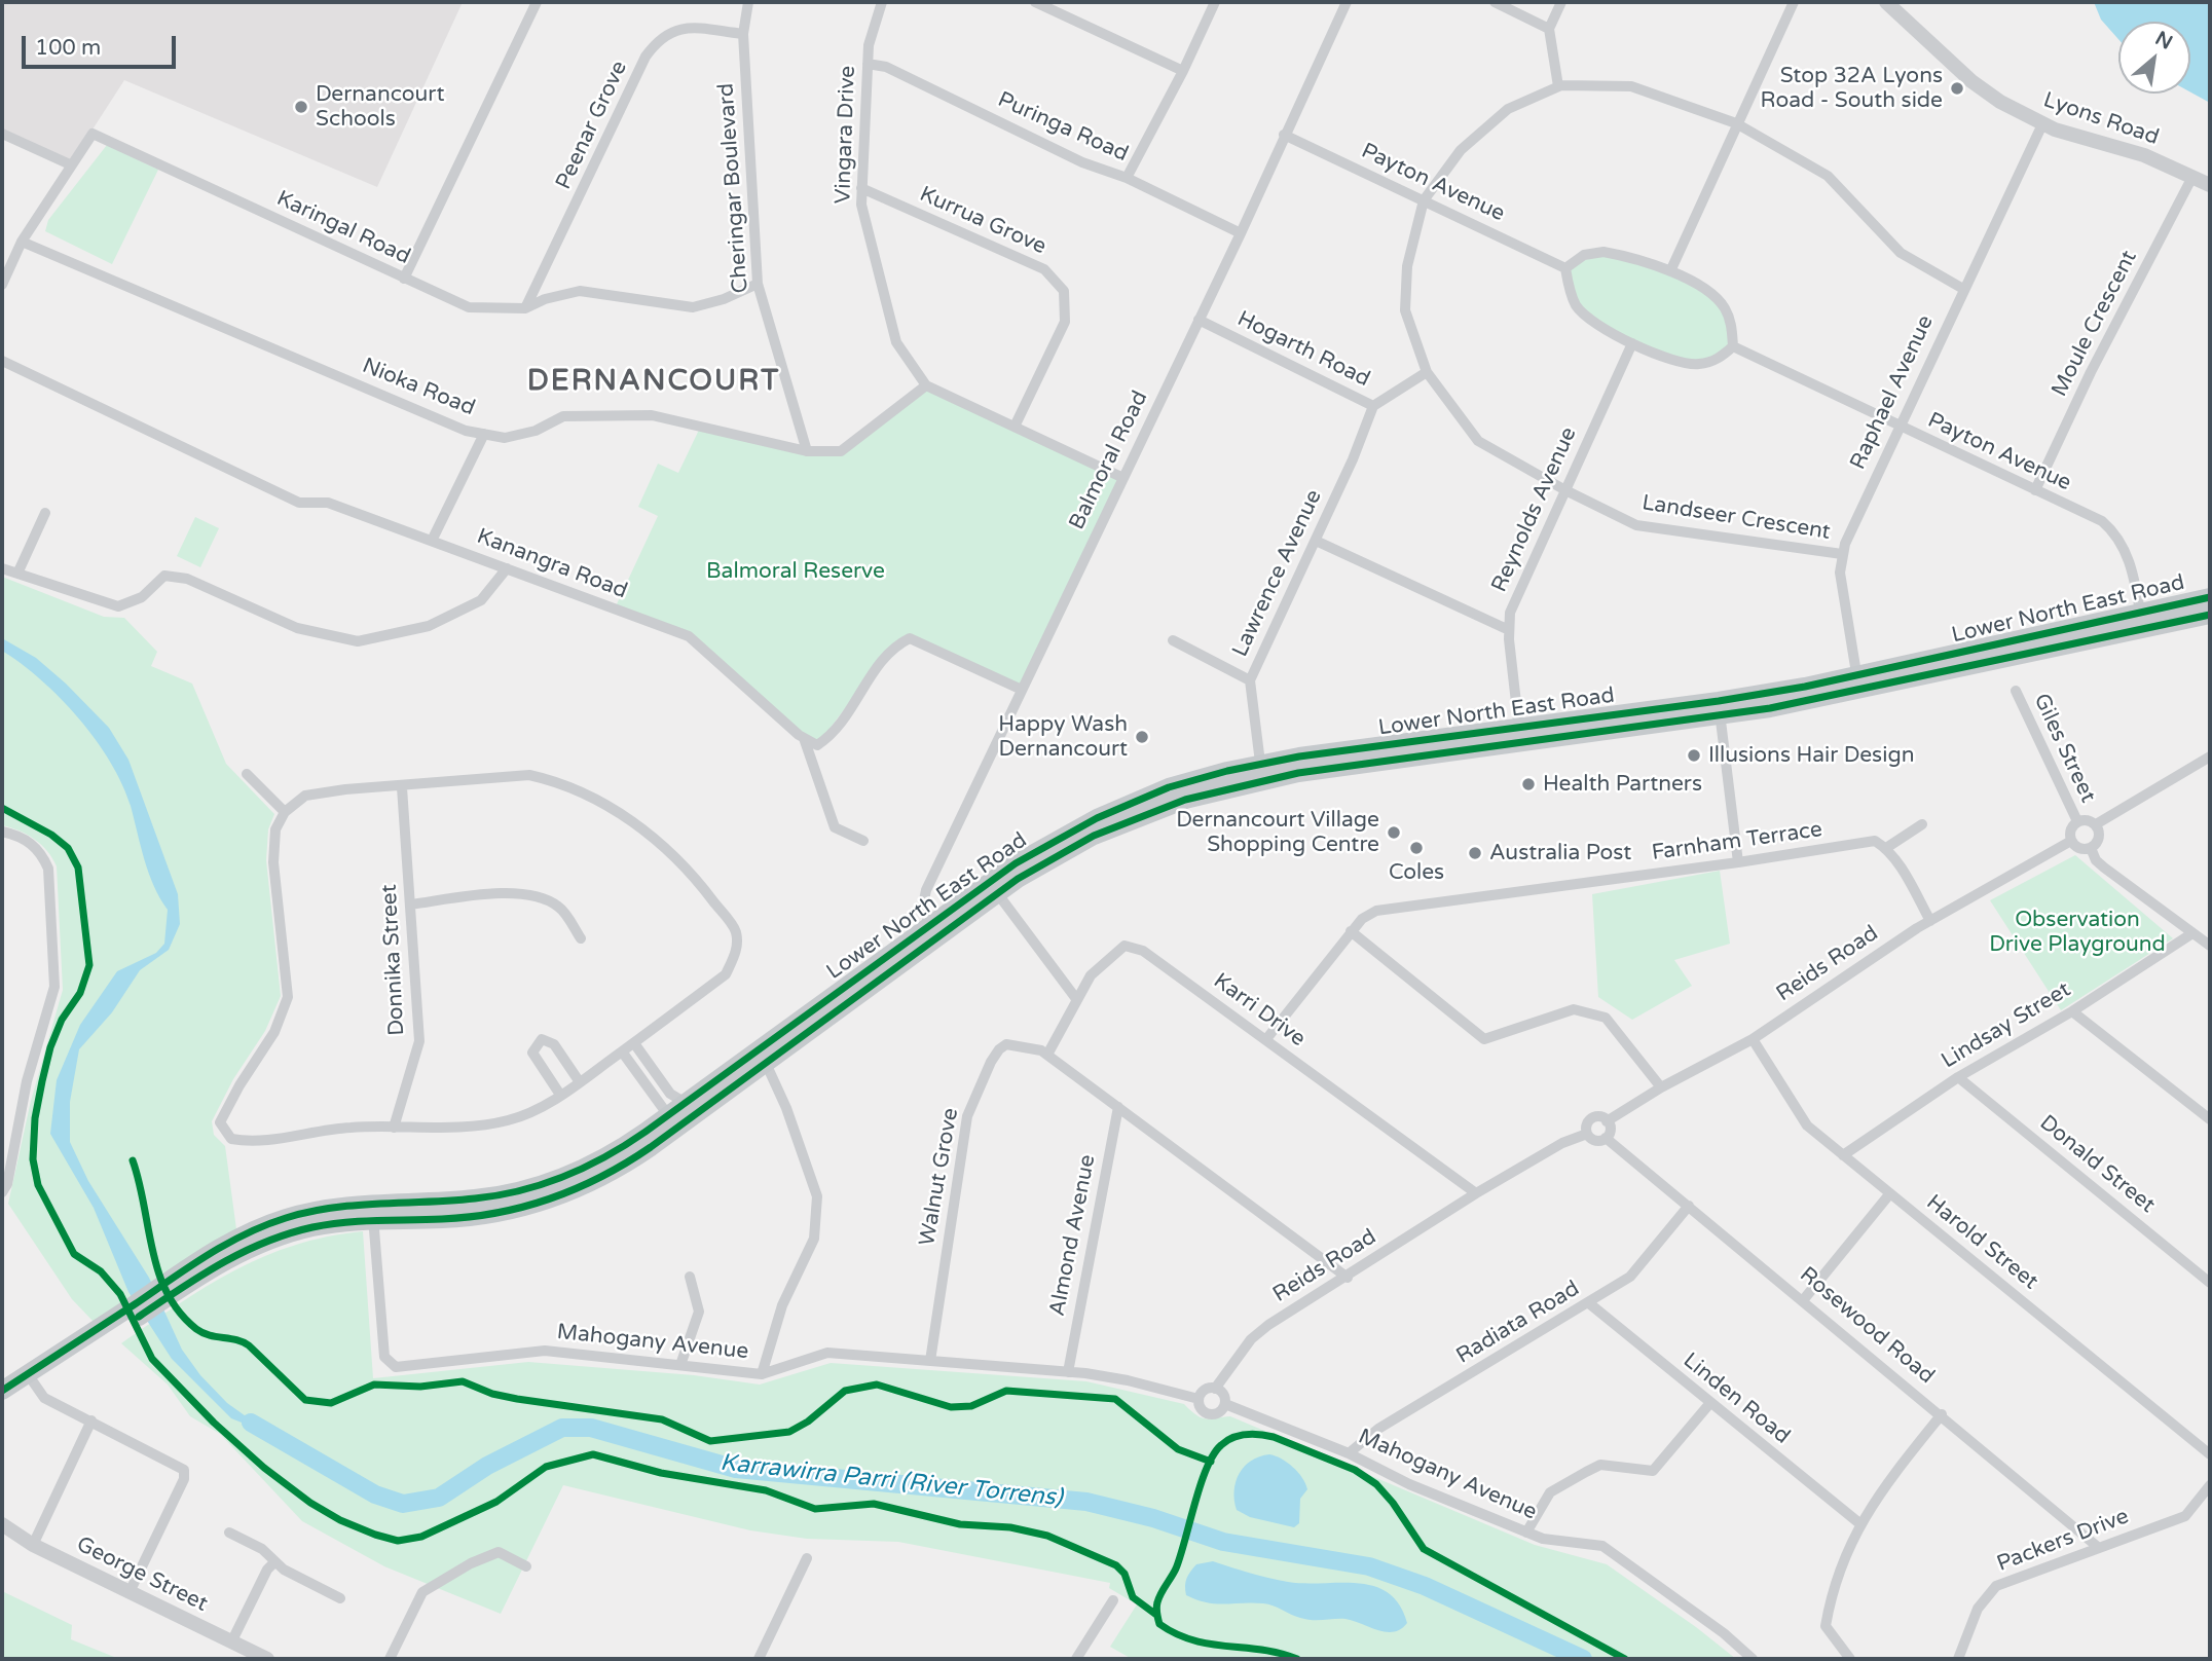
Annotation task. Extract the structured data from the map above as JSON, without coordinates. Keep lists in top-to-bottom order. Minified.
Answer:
{"streets":{"main road":["Lower North East Road"],"street":["Lyons Road","Peenar Grove","Puringa Road","Vingara Drive","Payton Avenue","Cheringar Boulevard","Kurrua Grove","Karingal Road","Moule Crescent","Hogarth Road","Nioka Road","Raphael Avenue","Balmoral Road","Reynolds Avenue","Landseer Crescent","Kanangra Road","Lawrence Avenue","Giles Street","Farnham Terrace","Donnika Street","Reids Road","Karri Drive","Lindsay Street","Donald Street","Walnut Grove","Almond Avenue","Harold Street","Radiata Road","Rosewood Road","Mahogany Avenue","Linden Road","Packers Drive","George Street"]},"crossings":[["Lyons Road","Moule Crescent"],["Lyons Road","Raphael Avenue"],["Peenar Grove","Cheringar Boulevard"],["Peenar Grove","Karingal Road"],["Puringa Road","Vingara Drive"],["Puringa Road","Balmoral Road"],["Vingara Drive","Kurrua Grove"],["Vingara Drive","Nioka Road"],["Payton Avenue","Moule Crescent"],["Payton Avenue","Raphael Avenue"],["Payton Avenue","Balmoral Road"],["Payton Avenue","Landseer Crescent"],["Payton Avenue","Lower North East Road"],["Cheringar Boulevard","Karingal Road"],["Cheringar Boulevard","Nioka Road"],["Karingal Road","Nioka Road"],["Hogarth Road","Balmoral Road"],["Hogarth Road","Landseer Crescent"],["Hogarth Road","Lawrence Avenue"],["Raphael Avenue","Landseer Crescent"],["Raphael Avenue","Lower North East Road"],["Balmoral Road","Lower North East Road"],["Reynolds Avenue","Landseer Crescent"],["Reynolds Avenue","Lower North East Road"],["Lawrence Avenue","Lower North East Road"],["Lower North East Road","Mahogany Avenue"],["Giles Street","Reids Road"],["Farnham Terrace","Karri Drive"],["Reids Road","Karri Drive"],["Reids Road","Harold Street"],["Reids Road","Rosewood Road"],["Reids Road","Mahogany Avenue"],["Karri Drive","Walnut Grove"],["Lindsay Street","Donald Street"],["Lindsay Street","Harold Street"],["Walnut Grove","Mahogany Avenue"],["Almond Avenue","Mahogany Avenue"],["Radiata Road","Rosewood Road"],["Radiata Road","Mahogany Avenue"],["Radiata Road","Linden Road"],["Rosewood Road","Packers Drive"]],"districts":["DERNANCOURT"],"water":["Karrawirra Parri (River Torrens)"],"parks":["Balmoral Reserve","Observation Drive Playground"],"places":["Stop 32A Lyons Road - South side","Dernancourt Schools","Happy Wash Dernancourt","Illusions Hair Design","Health Partners","Dernancourt Village Shopping Centre","Coles","Australia Post"],"scale_bar":"100 m","north":"top right"}
